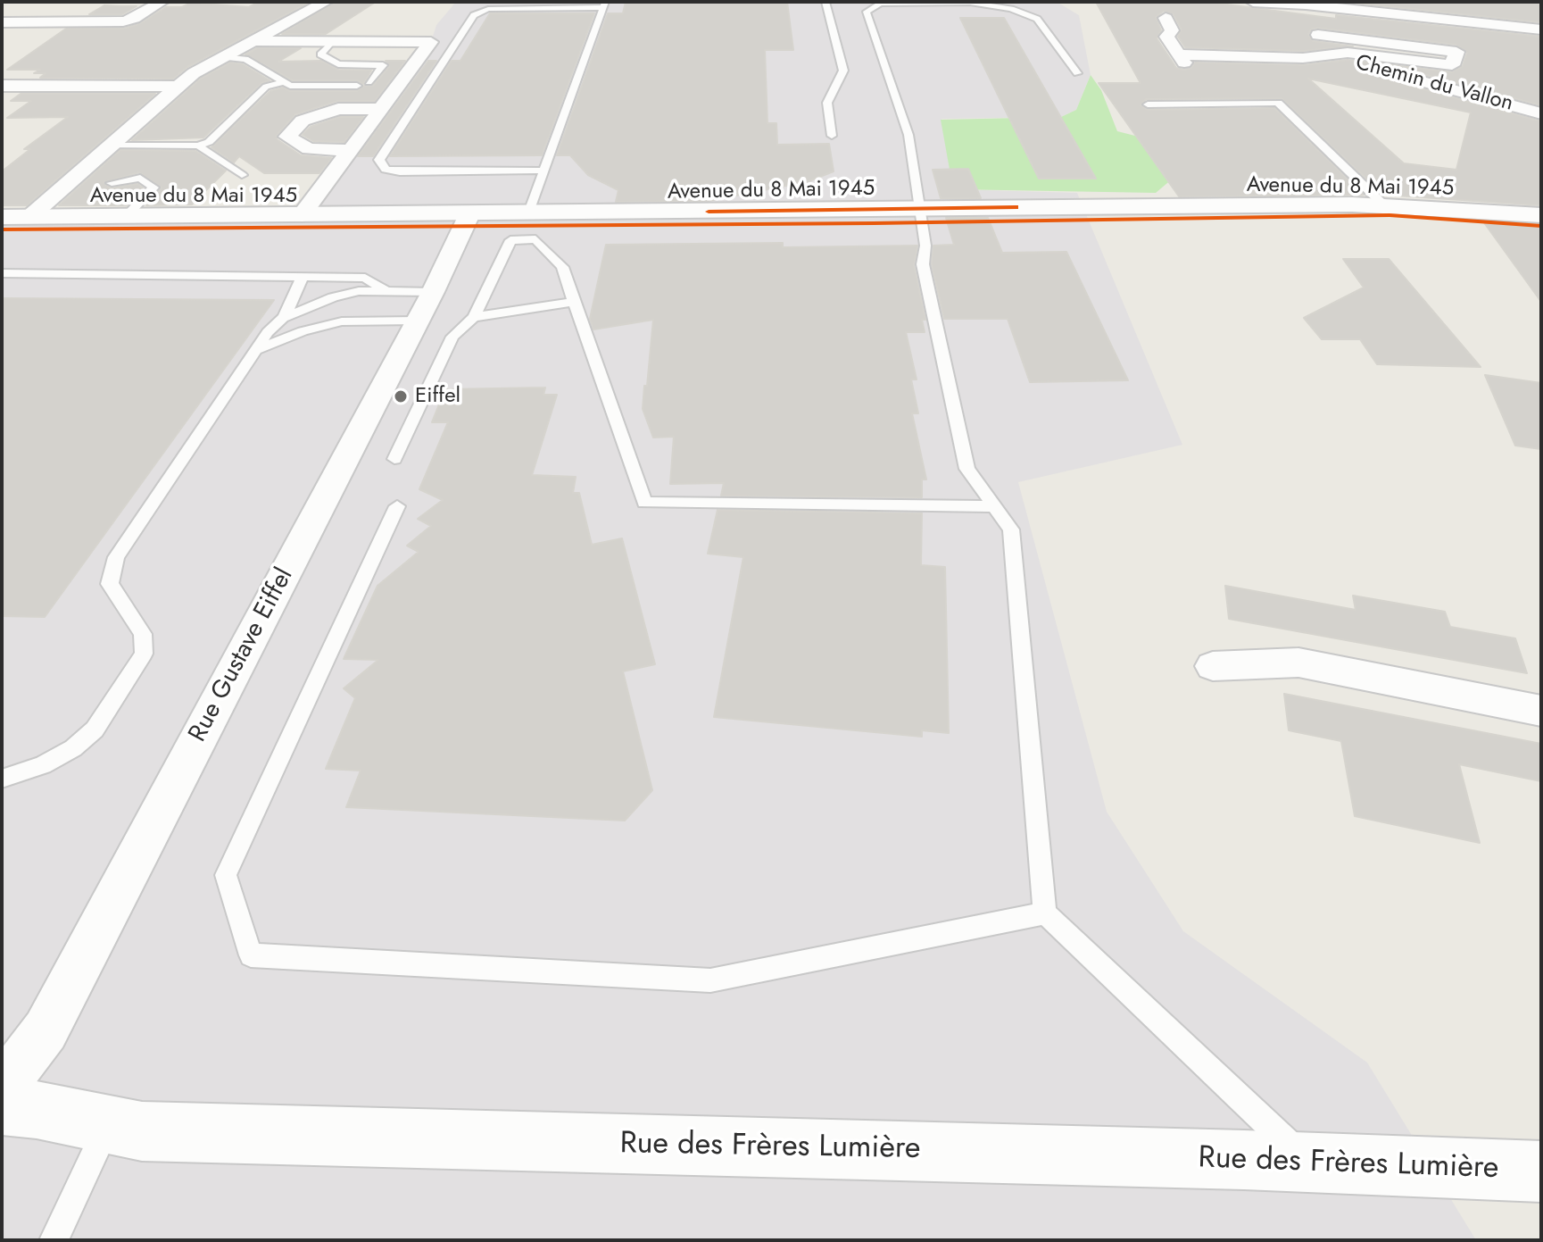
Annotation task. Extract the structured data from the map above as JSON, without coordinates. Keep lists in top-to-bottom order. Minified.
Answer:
{"streets":{"street":["Chemin du Vallon","Avenue du 8 Mai 1945","Rue Gustave Eiffel","Rue des Frères Lumière"]},"crossings":[["Avenue du 8 Mai 1945","Rue Gustave Eiffel"]],"places":["Eiffel"]}
